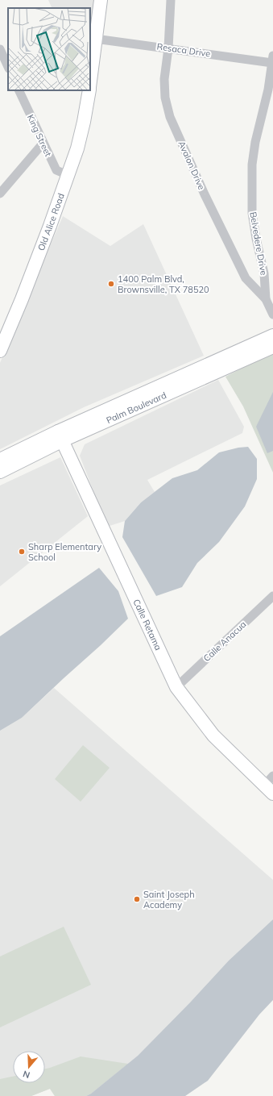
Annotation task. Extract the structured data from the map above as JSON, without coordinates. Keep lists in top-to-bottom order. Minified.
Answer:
{"streets":{"main road":["Old Alice Road","Palm Boulevard","Calle Retama"],"street":["Resaca Drive","King Street","Avalon Drive","Belvedere Drive","Calle Anacua"]},"crossings":[["Resaca Drive","Avalon Drive"],["Resaca Drive","Belvedere Drive"],["King Street","Old Alice Road"],["Avalon Drive","Belvedere Drive"],["Palm Boulevard","Calle Retama"],["Calle Retama","Calle Anacua"]],"places":["1400 Palm Blvd, Brownsville, TX 78520","Sharp Elementary School","Saint Joseph Academy"],"north":"bottom"}
